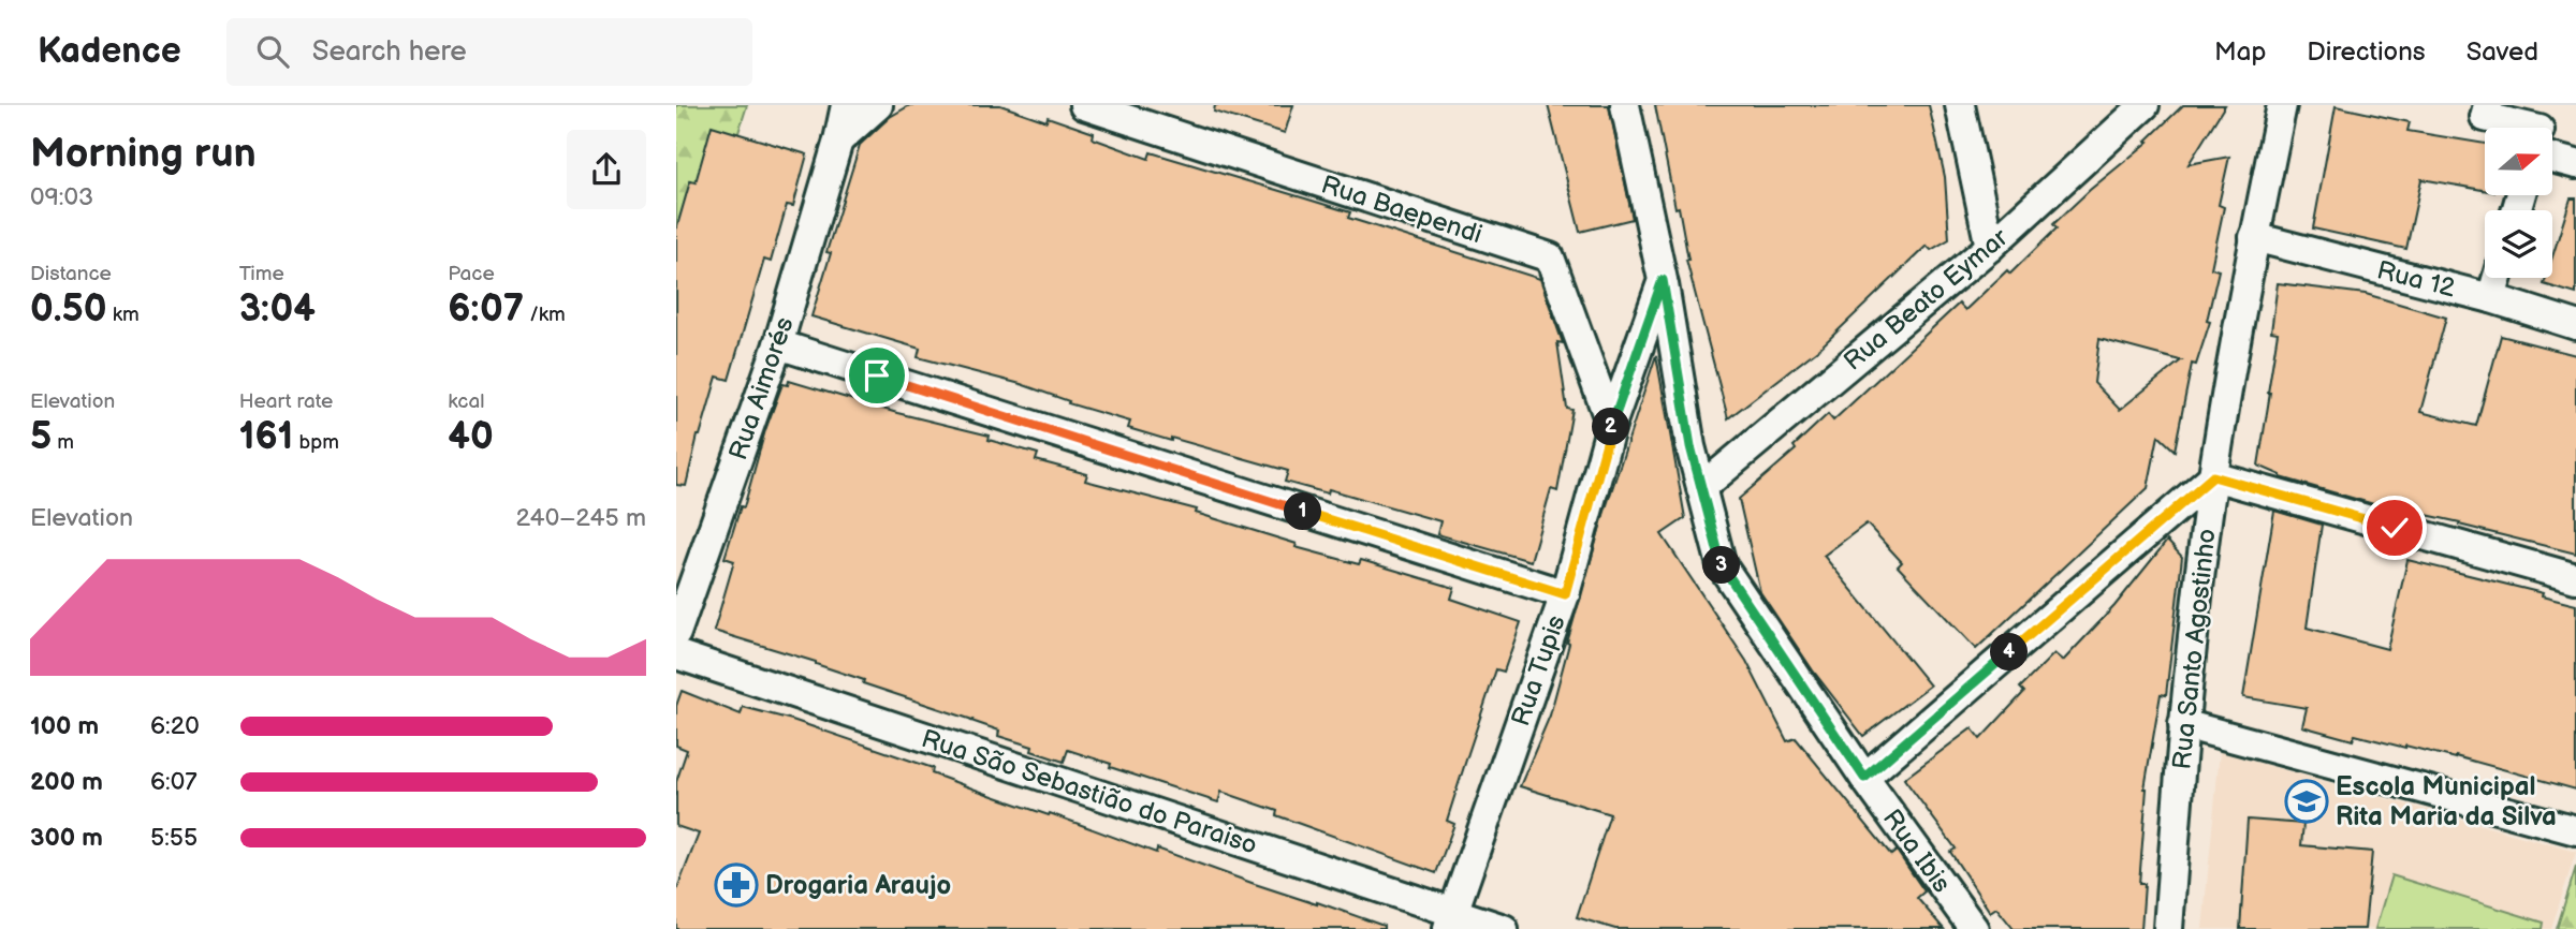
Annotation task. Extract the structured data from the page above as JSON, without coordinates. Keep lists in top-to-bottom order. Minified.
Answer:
{"streets":{"street":["Rua Baependi","Rua 12","Rua Beato Eymar","Rua Aimorés","Rua Santo Agostinho","Rua Tupis","Rua São Sebastião do Paraiso","Rua Ibis"]},"crossings":[["Rua Baependi","Rua Tupis"],["Rua 12","Rua Santo Agostinho"],["Rua Beato Eymar","Rua Ibis"],["Rua Tupis","Rua São Sebastião do Paraiso"],["Rua Tupis","Rua Ibis"]],"places":{"school or university":["Escola Municipal Rita Maria da Silva"],"pharmacy":["Drogaria Araujo"]},"north":"right","page":{"header":"Kadence","search":"Search here","nav":["Map","Directions","Saved"],"heading":["Morning run","09:03"],"stats":[["Distance","0.50 km"],["Time","3:04"],["Pace","6:07 /km"],["Elevation","5 m"],["Heart rate","161 bpm"],["kcal","40"]],"pins":["2","1","3","4"],"chart":["Elevation","240–245 m"],"list":[{"name":"100 m","note":"6:20"},{"name":"200 m","note":"6:07"},{"name":"300 m","note":"5:55"}]}}
